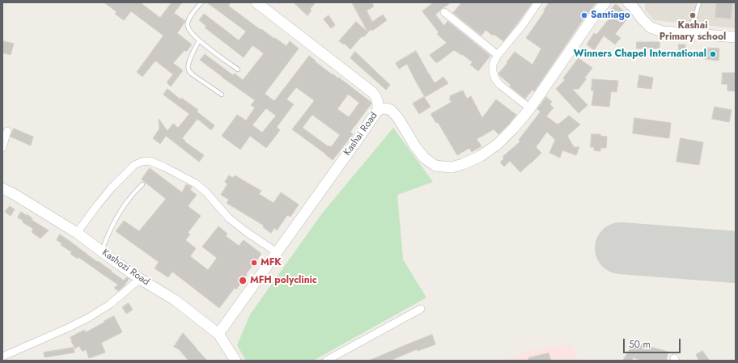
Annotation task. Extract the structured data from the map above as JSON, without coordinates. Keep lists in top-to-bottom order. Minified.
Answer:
{"streets":{"street":["Kashai Road","Kashozi Road"]},"crossings":[["Kashai Road","Kashozi Road"]],"places":["Santiago","Kashai Primary school","Winners Chapel International","MFK","MFH polyclinic"],"scale_bar":"50 m"}
